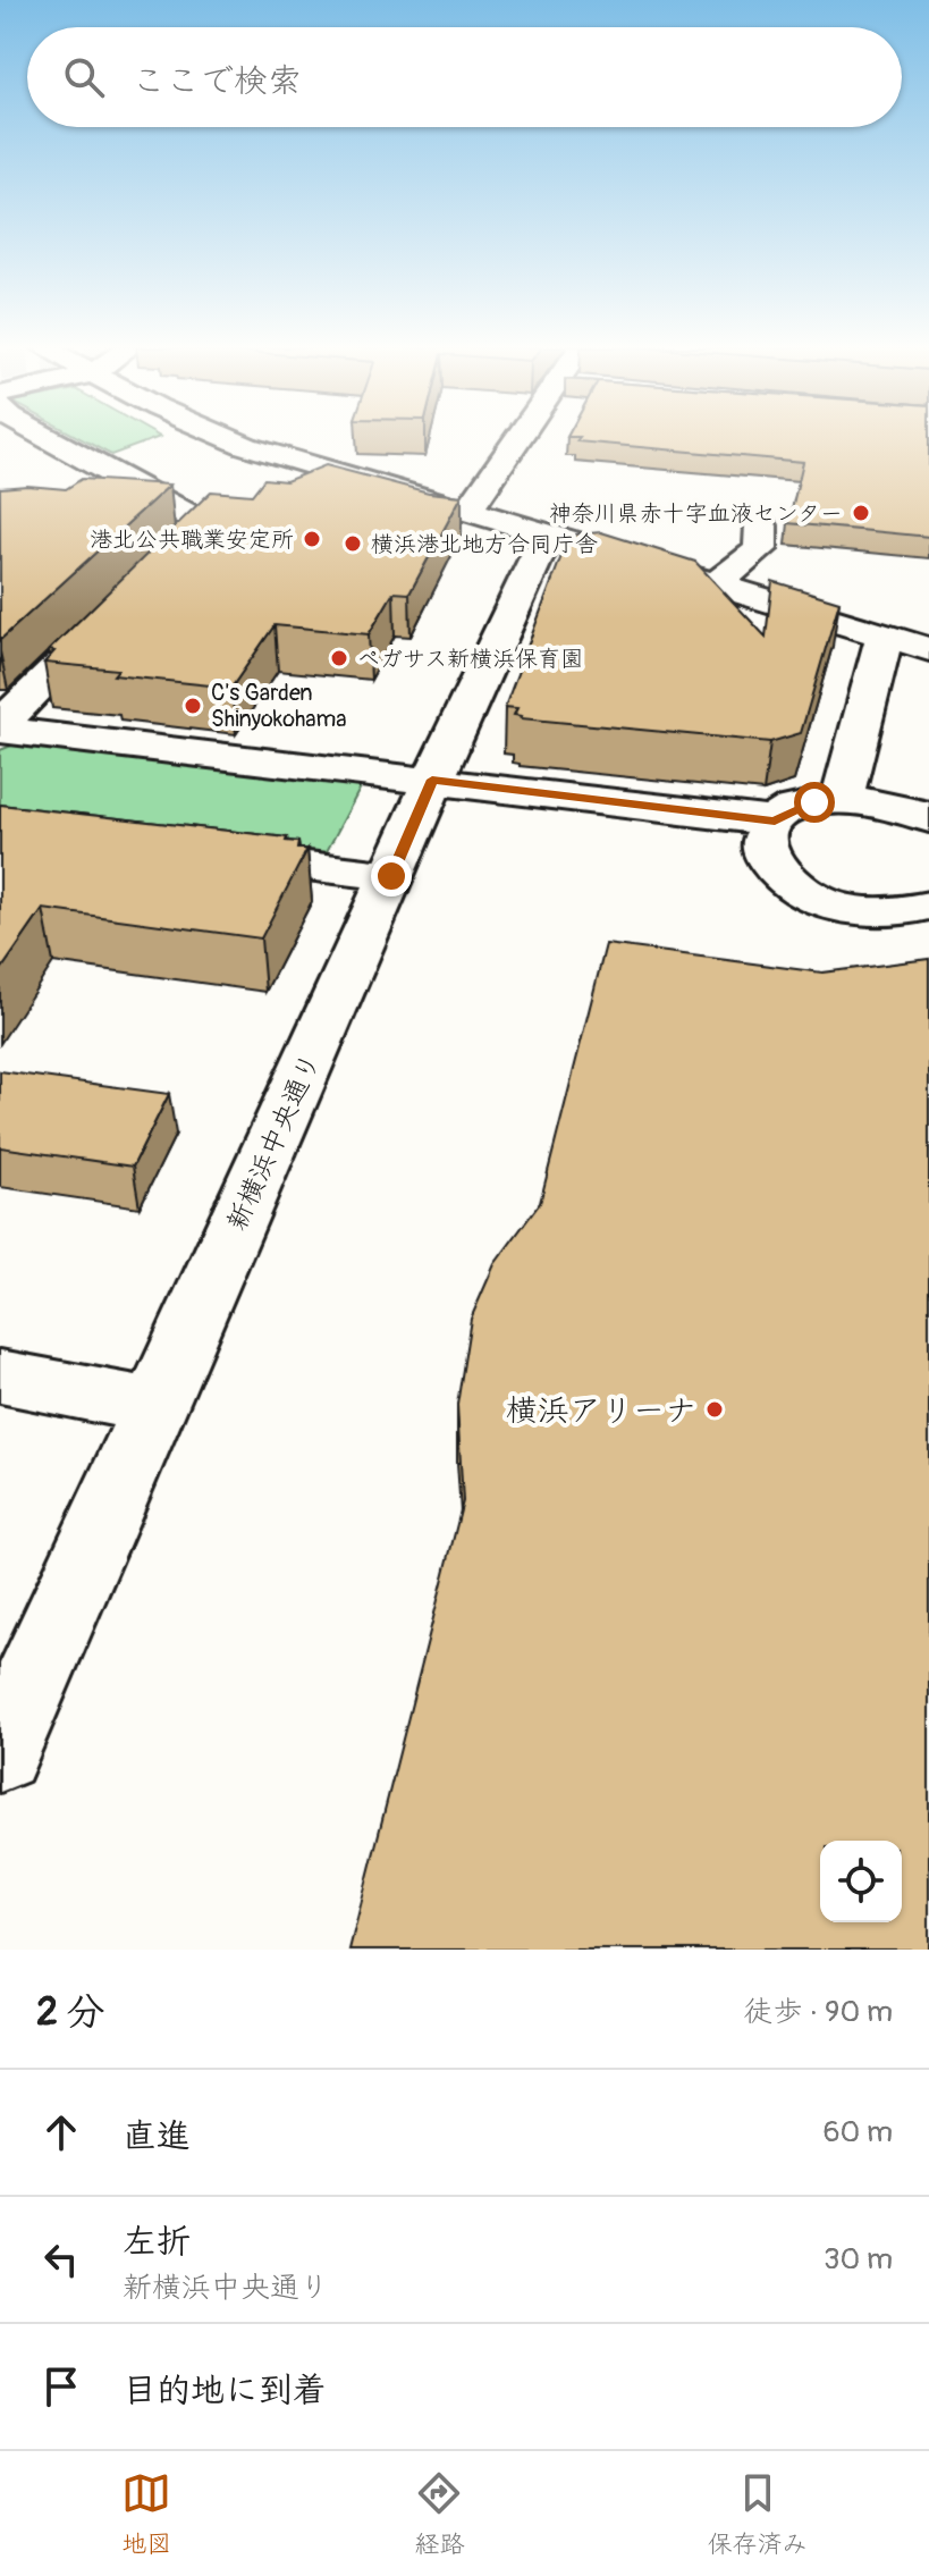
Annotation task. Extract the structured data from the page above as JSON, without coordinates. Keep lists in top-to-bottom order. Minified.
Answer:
{"streets":{"street":["新横浜中央通り"]},"places":["神奈川県赤十字血液センター","港北公共職業安定所","横浜港北地方合同庁舎","ペガサス新横浜保育園","C's Garden Shinyokohama","横浜アリーナ"],"page":{"search":"ここで検索","heading":["2 分","徒歩 · 90 m"],"list":[["直進","60 m"],["左折","新横浜中央通り","30 m"],"目的地に到着"],"nav":["地図","経路","保存済み"]}}
